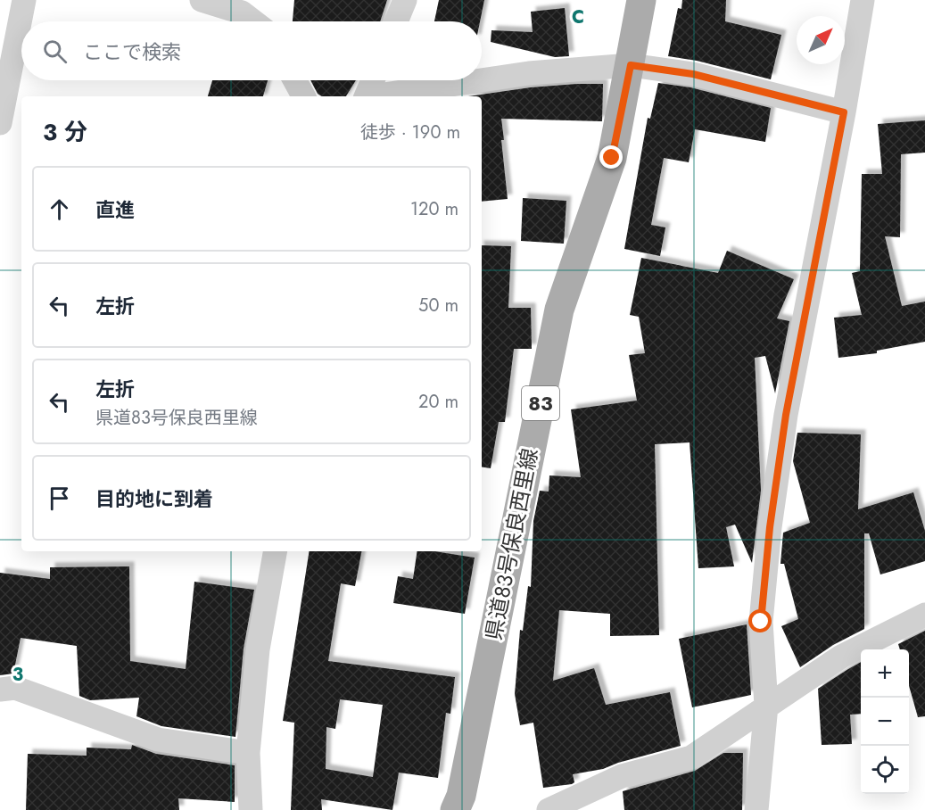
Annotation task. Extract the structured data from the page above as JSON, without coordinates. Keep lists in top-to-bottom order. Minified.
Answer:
{"streets":{"main road":["83","県道83号保良西里線"]},"north":"top right","page":{"search":"ここで検索","heading":["3 分","徒歩 · 190 m"],"list":[["直進","120 m"],["左折","50 m"],["左折","県道83号保良西里線","20 m"],"目的地に到着"],"map_buttons":["+","−"]},"grid":{"columns":["C"],"rows":["3"]}}
